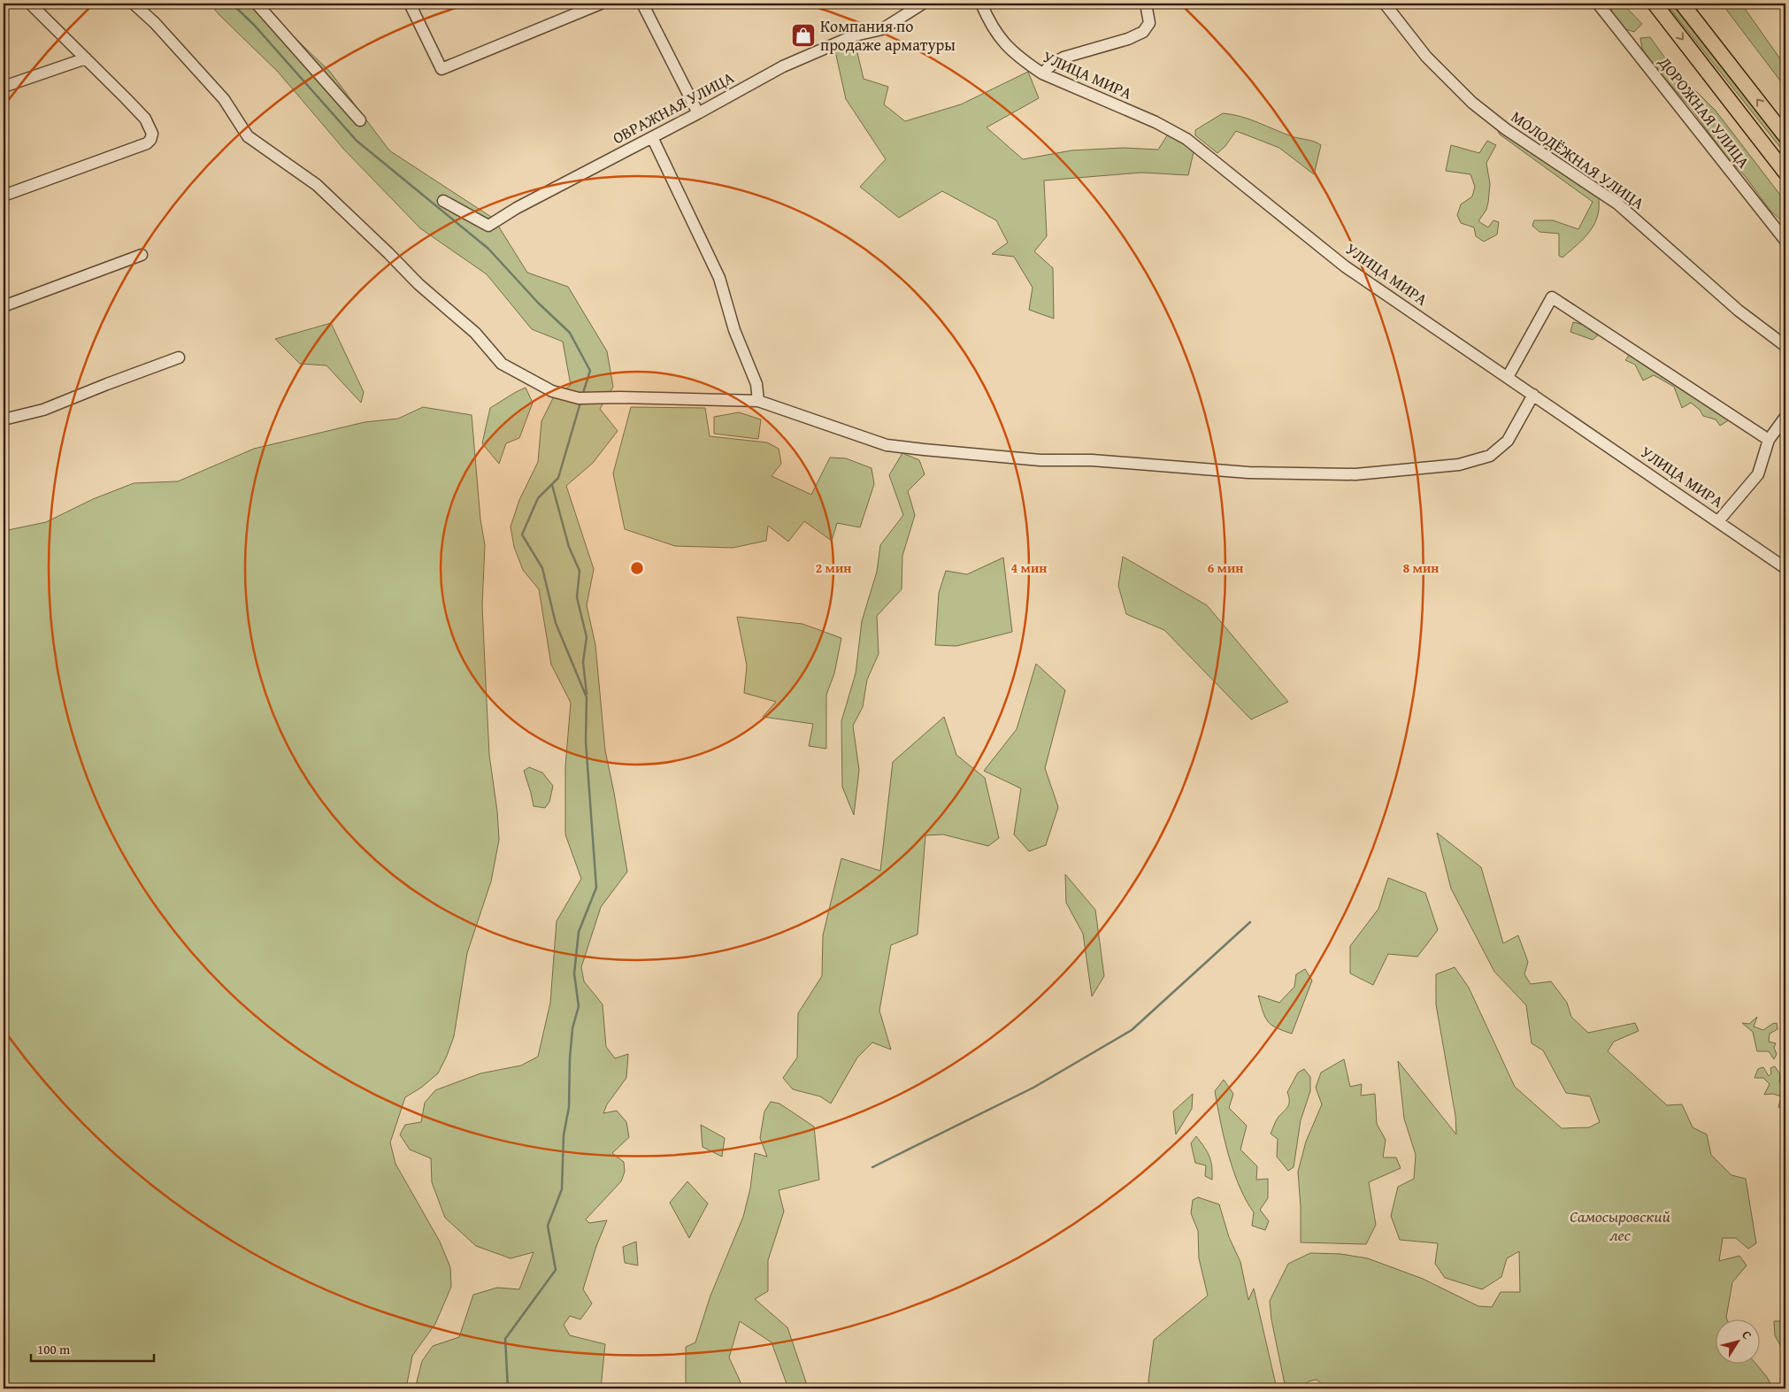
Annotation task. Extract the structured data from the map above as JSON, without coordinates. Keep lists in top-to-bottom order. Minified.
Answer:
{"streets":{"street":["УЛИЦА МИРА","ОВРАЖНАЯ УЛИЦА","ДОРОЖНАЯ УЛИЦА","МОЛОДЁЖНАЯ УЛИЦА"]},"parks":["Самосыровский лес"],"places":{"shop":["Компания по продаже арматуры"]},"scale_bar":"100 m","north":"top right","rings":["2 мин","4 мин","6 мин","8 мин"]}
